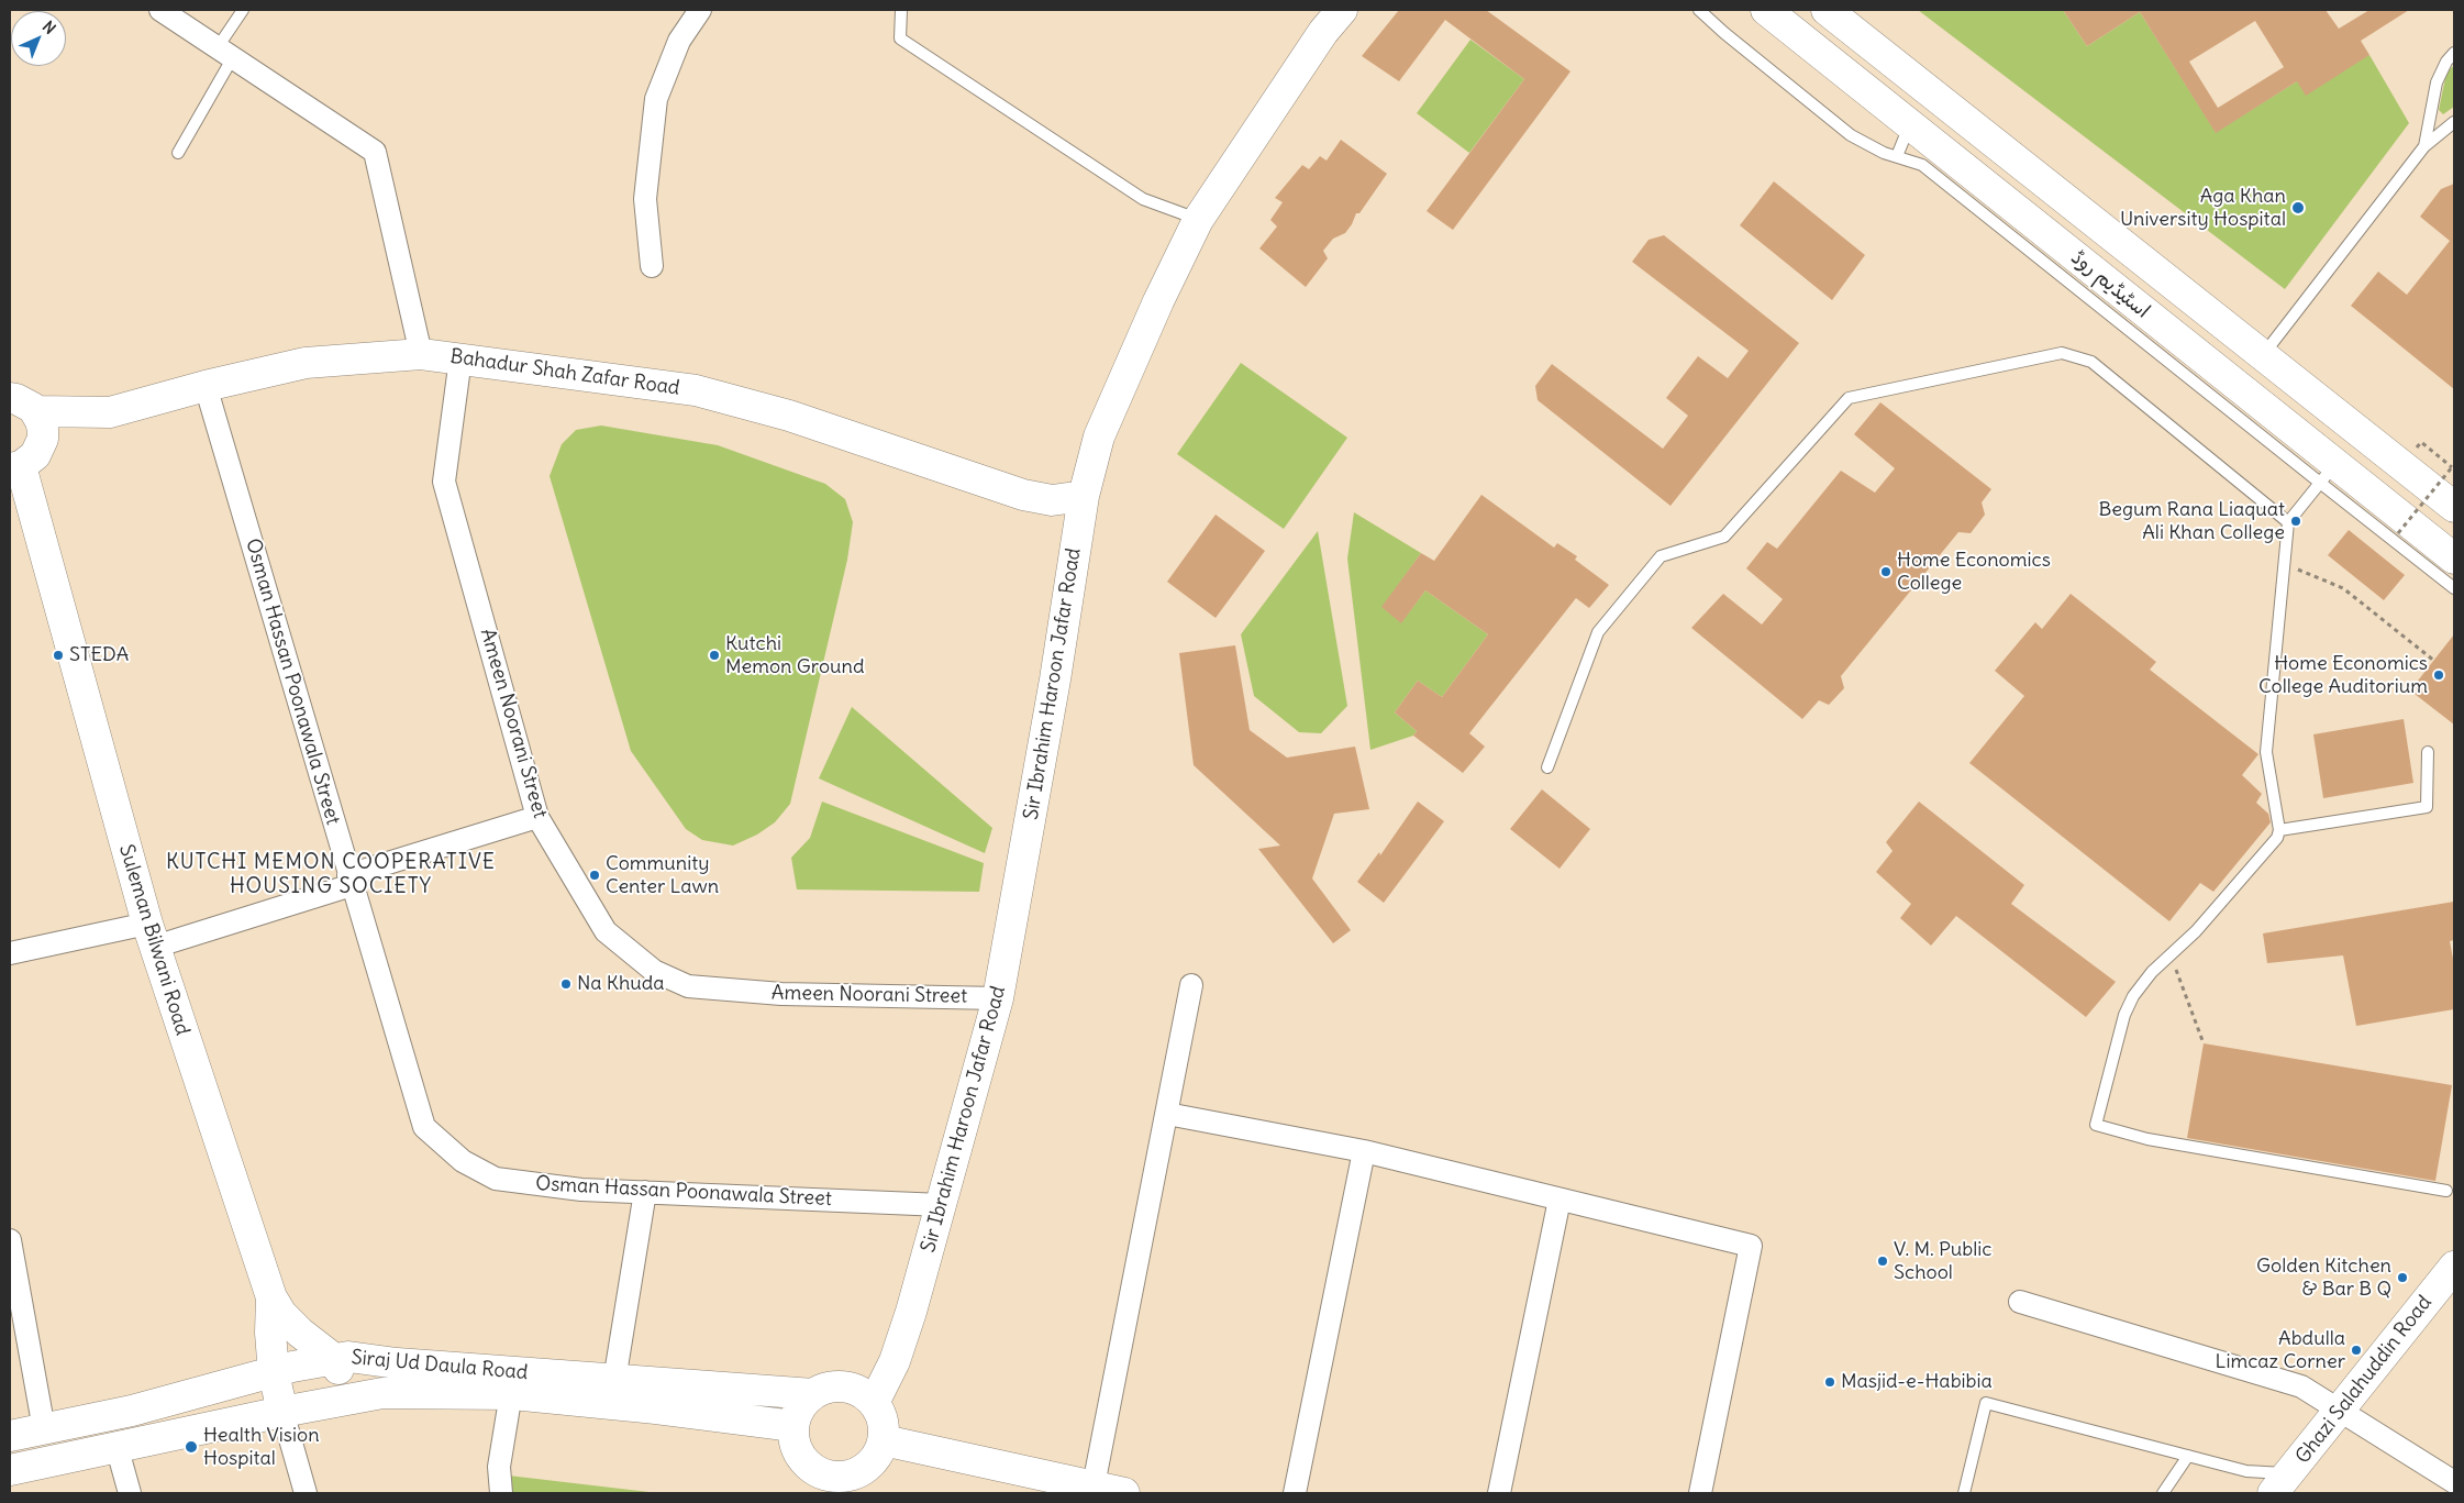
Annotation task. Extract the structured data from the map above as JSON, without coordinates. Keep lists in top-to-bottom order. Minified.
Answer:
{"streets":{"main road":["اسٹیڈیم روڈ","Bahadur Shah Zafar Road","Sir Ibrahim Haroon Jafar Road","Suleman Bilwani Road","Siraj Ud Daula Road","Ghazi Salahuddin Road"],"street":["Osman Hassan Poonawala Street","Ameen Noorani Street"]},"crossings":[["Bahadur Shah Zafar Road","Osman Hassan Poonawala Street"],["Bahadur Shah Zafar Road","Sir Ibrahim Haroon Jafar Road"],["Bahadur Shah Zafar Road","Ameen Noorani Street"],["Bahadur Shah Zafar Road","Suleman Bilwani Road"],["Osman Hassan Poonawala Street","Sir Ibrahim Haroon Jafar Road"],["Sir Ibrahim Haroon Jafar Road","Ameen Noorani Street"],["Sir Ibrahim Haroon Jafar Road","Siraj Ud Daula Road"],["Suleman Bilwani Road","Siraj Ud Daula Road"]],"districts":["KUTCHI MEMON COOPERATIVE HOUSING SOCIETY"],"places":["Aga Khan University Hospital","Begum Rana Liaquat Ali Khan College","Home Economics College","STEDA","Kutchi Memon Ground","Home Economics College Auditorium","Community Center Lawn","Na Khuda","V. M. Public School","Golden Kitchen & Bar B Q","Abdulla Limcaz Corner","Masjid-e-Habibia","Health Vision Hospital"],"north":"top right"}
